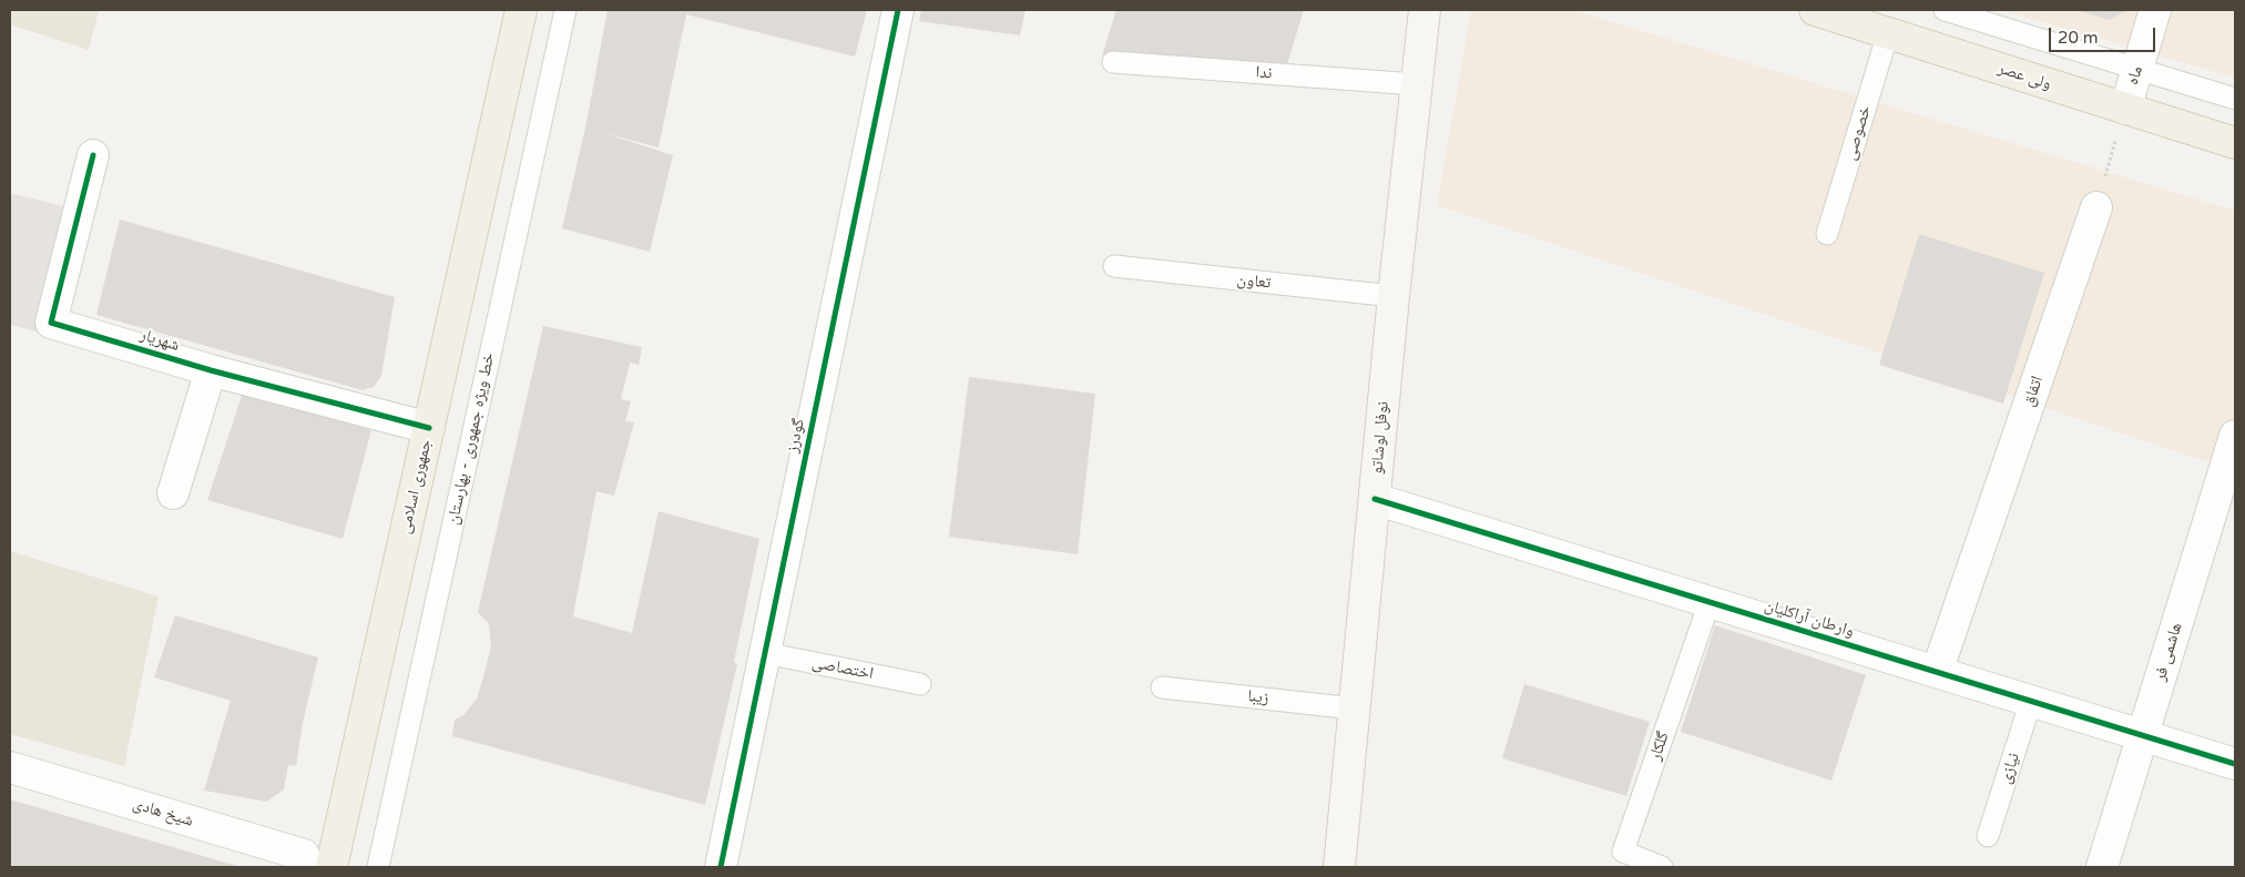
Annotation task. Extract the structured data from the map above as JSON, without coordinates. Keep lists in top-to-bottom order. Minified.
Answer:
{"streets":{"main road":["ولی عصر","نوفل لوشاتو","جمهوری اسلامی"],"street":["ماه","شهریار","اتفاق","گودرز","وارطان آراکلیان","هاشمی فر","شیخ هادی"],"lane":["ندا","خصوصی","تعاون","خط ویژه جمهوری - بهارستان","اختصاصی","زیبا","گلکار","نیازی"]},"crossings":[["ندا","نوفل لوشاتو"],["ماه","ولی عصر"],["ولی عصر","خصوصی"],["تعاون","نوفل لوشاتو"],["شهریار","جمهوری اسلامی"],["اتفاق","وارطان آراکلیان"],["گودرز","اختصاصی"],["نوفل لوشاتو","وارطان آراکلیان"],["نوفل لوشاتو","زیبا"],["جمهوری اسلامی","شیخ هادی"],["وارطان آراکلیان","هاشمی فر"],["وارطان آراکلیان","گلکار"],["وارطان آراکلیان","نیازی"]],"scale_bar":"20 m"}
